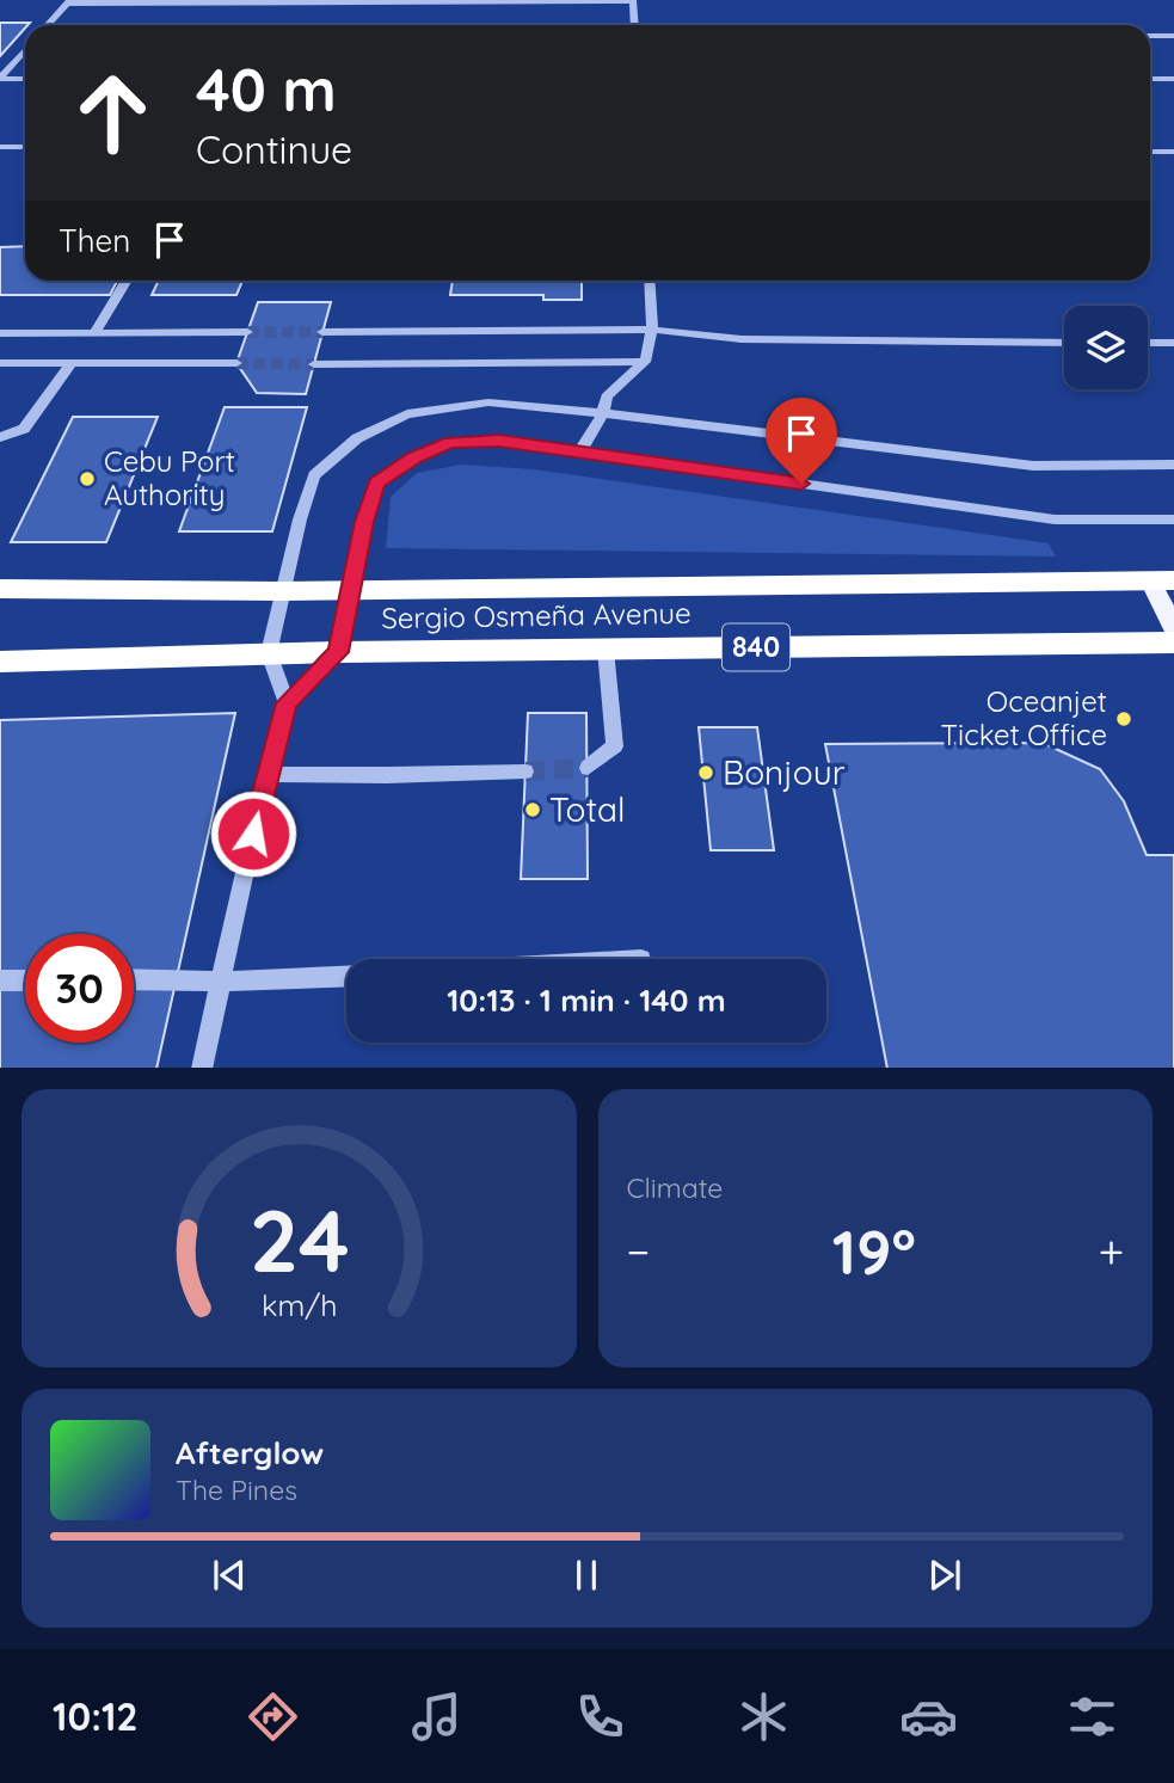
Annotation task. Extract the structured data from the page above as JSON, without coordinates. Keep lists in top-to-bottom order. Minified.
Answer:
{"streets":{"highway":["Sergio Osmeña Avenue","840"]},"places":["Cebu Port Authority","Oceanjet Ticket Office","Bonjour","Total"],"page":{"turn":["40 m","Continue"],"then":"Then","limit":"30","trip":"10:13 · 1 min · 140 m","tile":"Climate","heat":["−","19°","+"],"song":["Afterglow","The Pines"],"tabs":"10:12","gauge":["24","km/h"]}}
